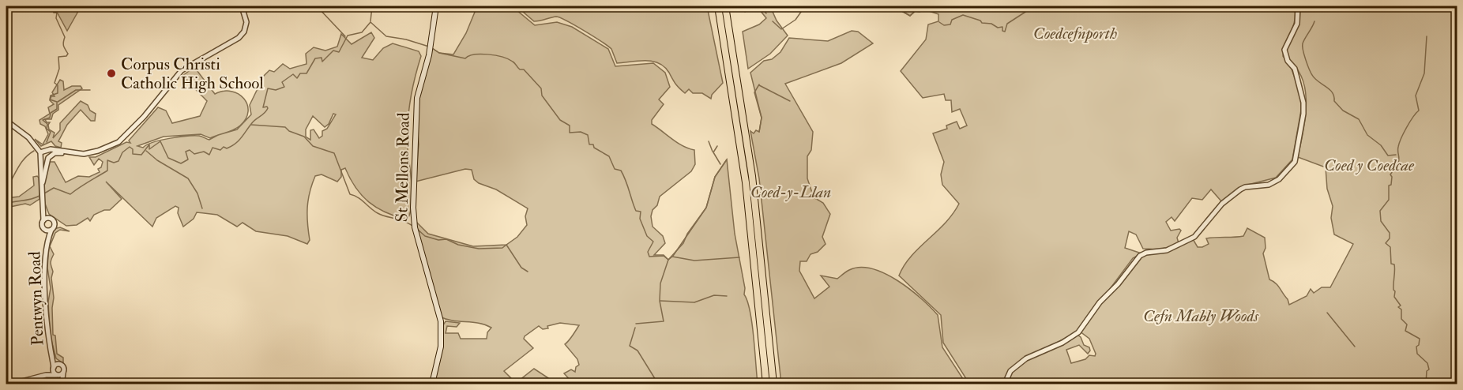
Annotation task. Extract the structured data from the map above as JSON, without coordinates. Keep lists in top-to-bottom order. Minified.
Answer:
{"streets":{"main road":["St Mellons Road"],"street":["Pentwyn Road"]},"parks":["Coedcefnporth","Coed y Coedcae","Coed-y-Llan","Cefn Mably Woods"],"places":["Corpus Christi Catholic High School"]}
